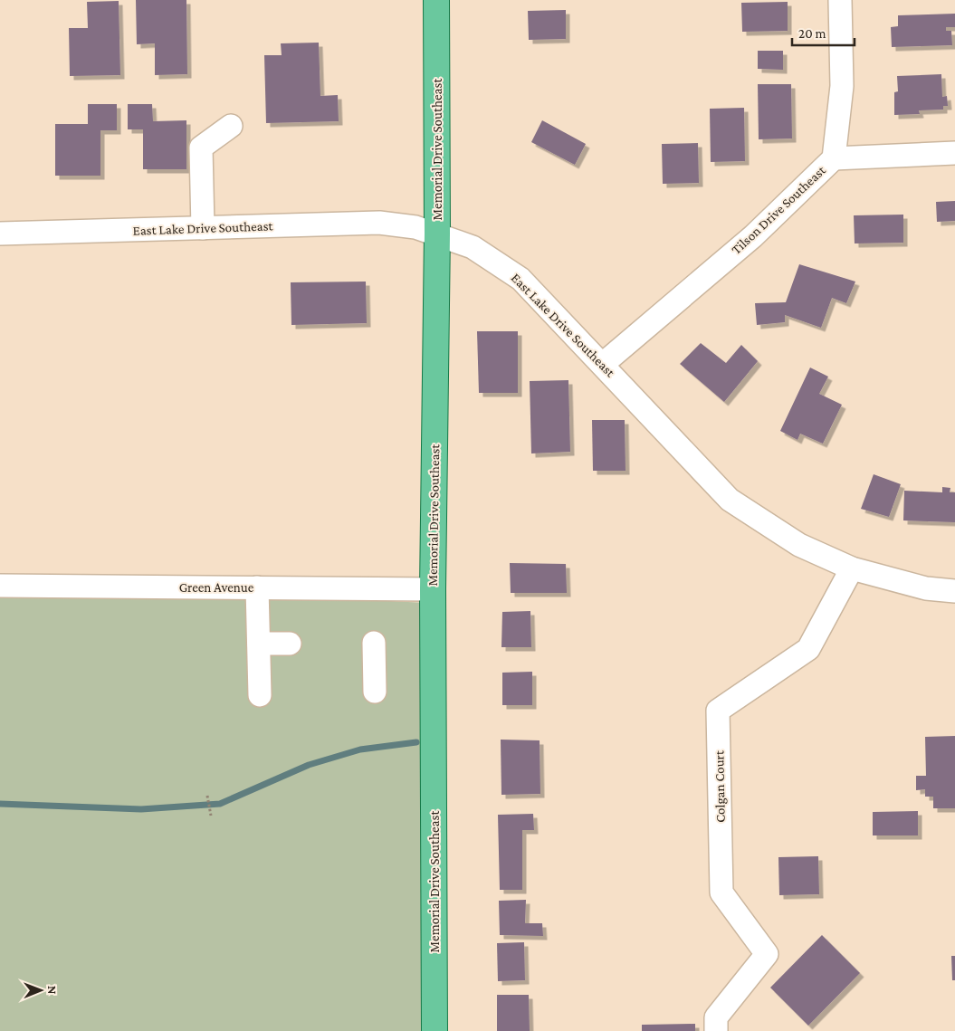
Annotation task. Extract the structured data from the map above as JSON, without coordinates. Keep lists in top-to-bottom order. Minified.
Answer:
{"streets":{"main road":["Memorial Drive Southeast"],"street":["Tilson Drive Southeast","East Lake Drive Southeast","Green Avenue","Colgan Court"]},"crossings":[["Memorial Drive Southeast","East Lake Drive Southeast"],["Memorial Drive Southeast","Green Avenue"],["Tilson Drive Southeast","East Lake Drive Southeast"],["East Lake Drive Southeast","Colgan Court"]],"scale_bar":"20 m","north":"right"}
